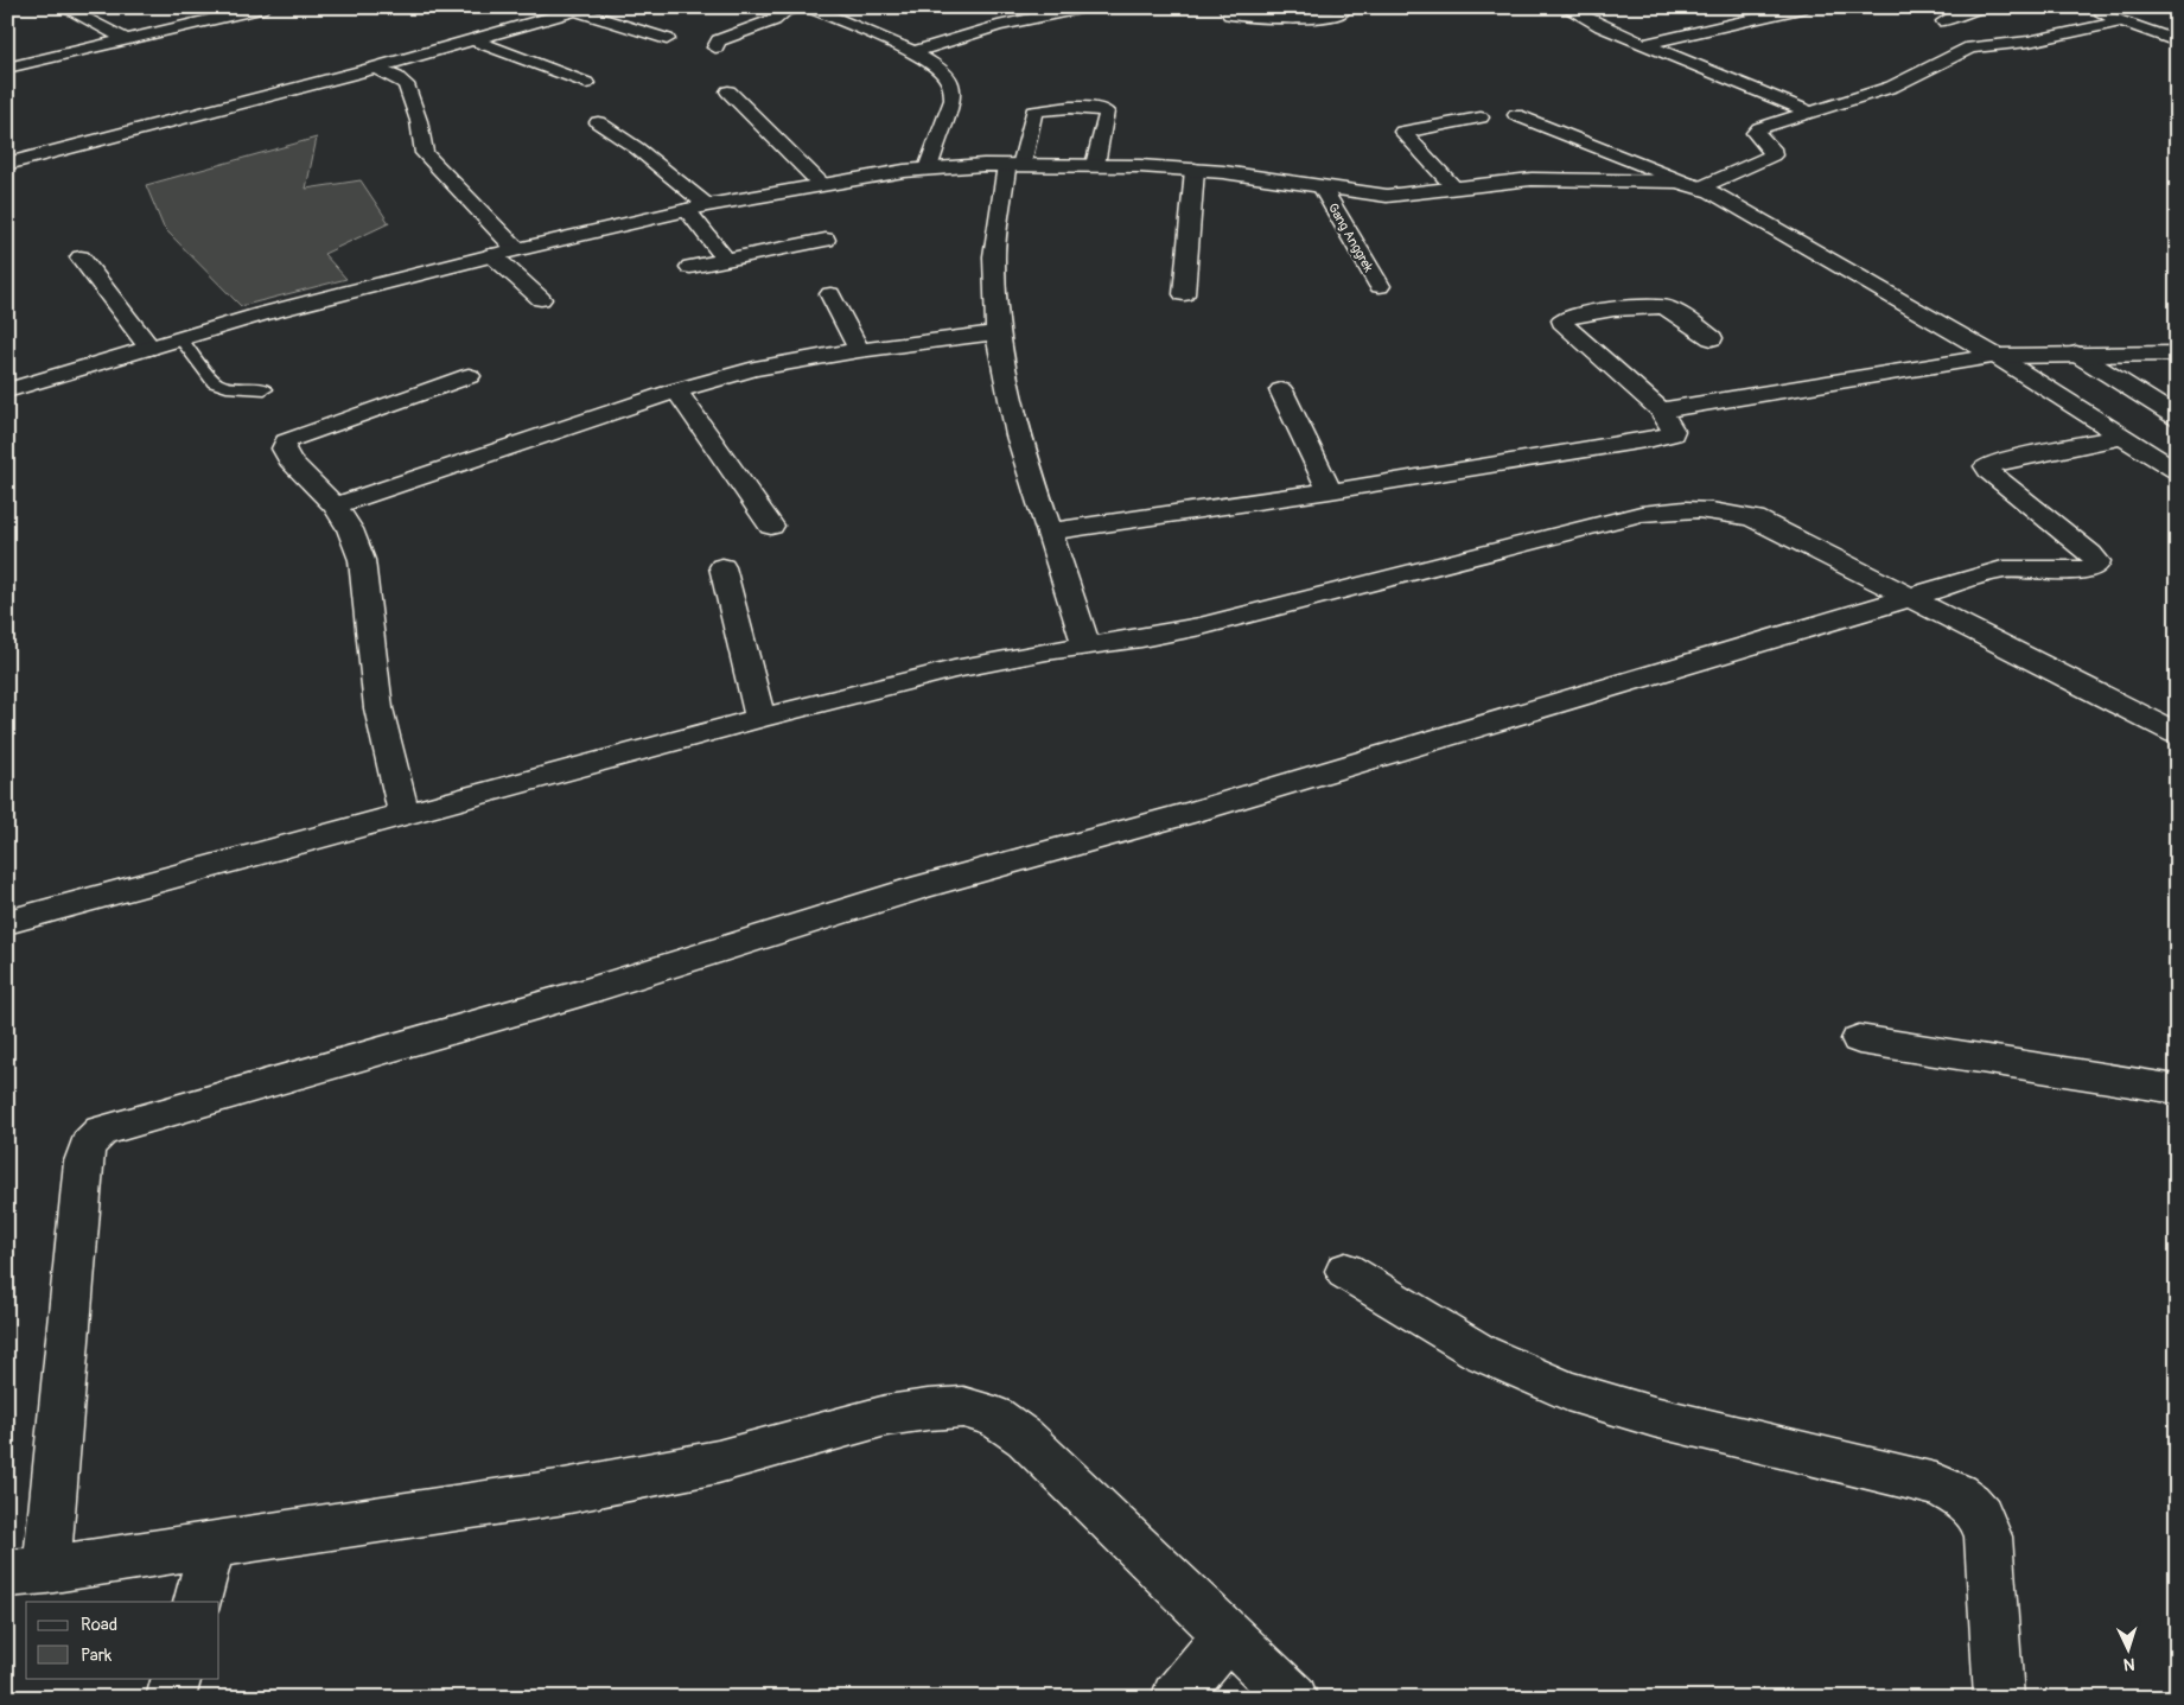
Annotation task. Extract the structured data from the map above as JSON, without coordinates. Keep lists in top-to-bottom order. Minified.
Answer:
{"streets":{"street":["Gang Anggrek"]},"legend":["Road","Park"],"north":"bottom"}
